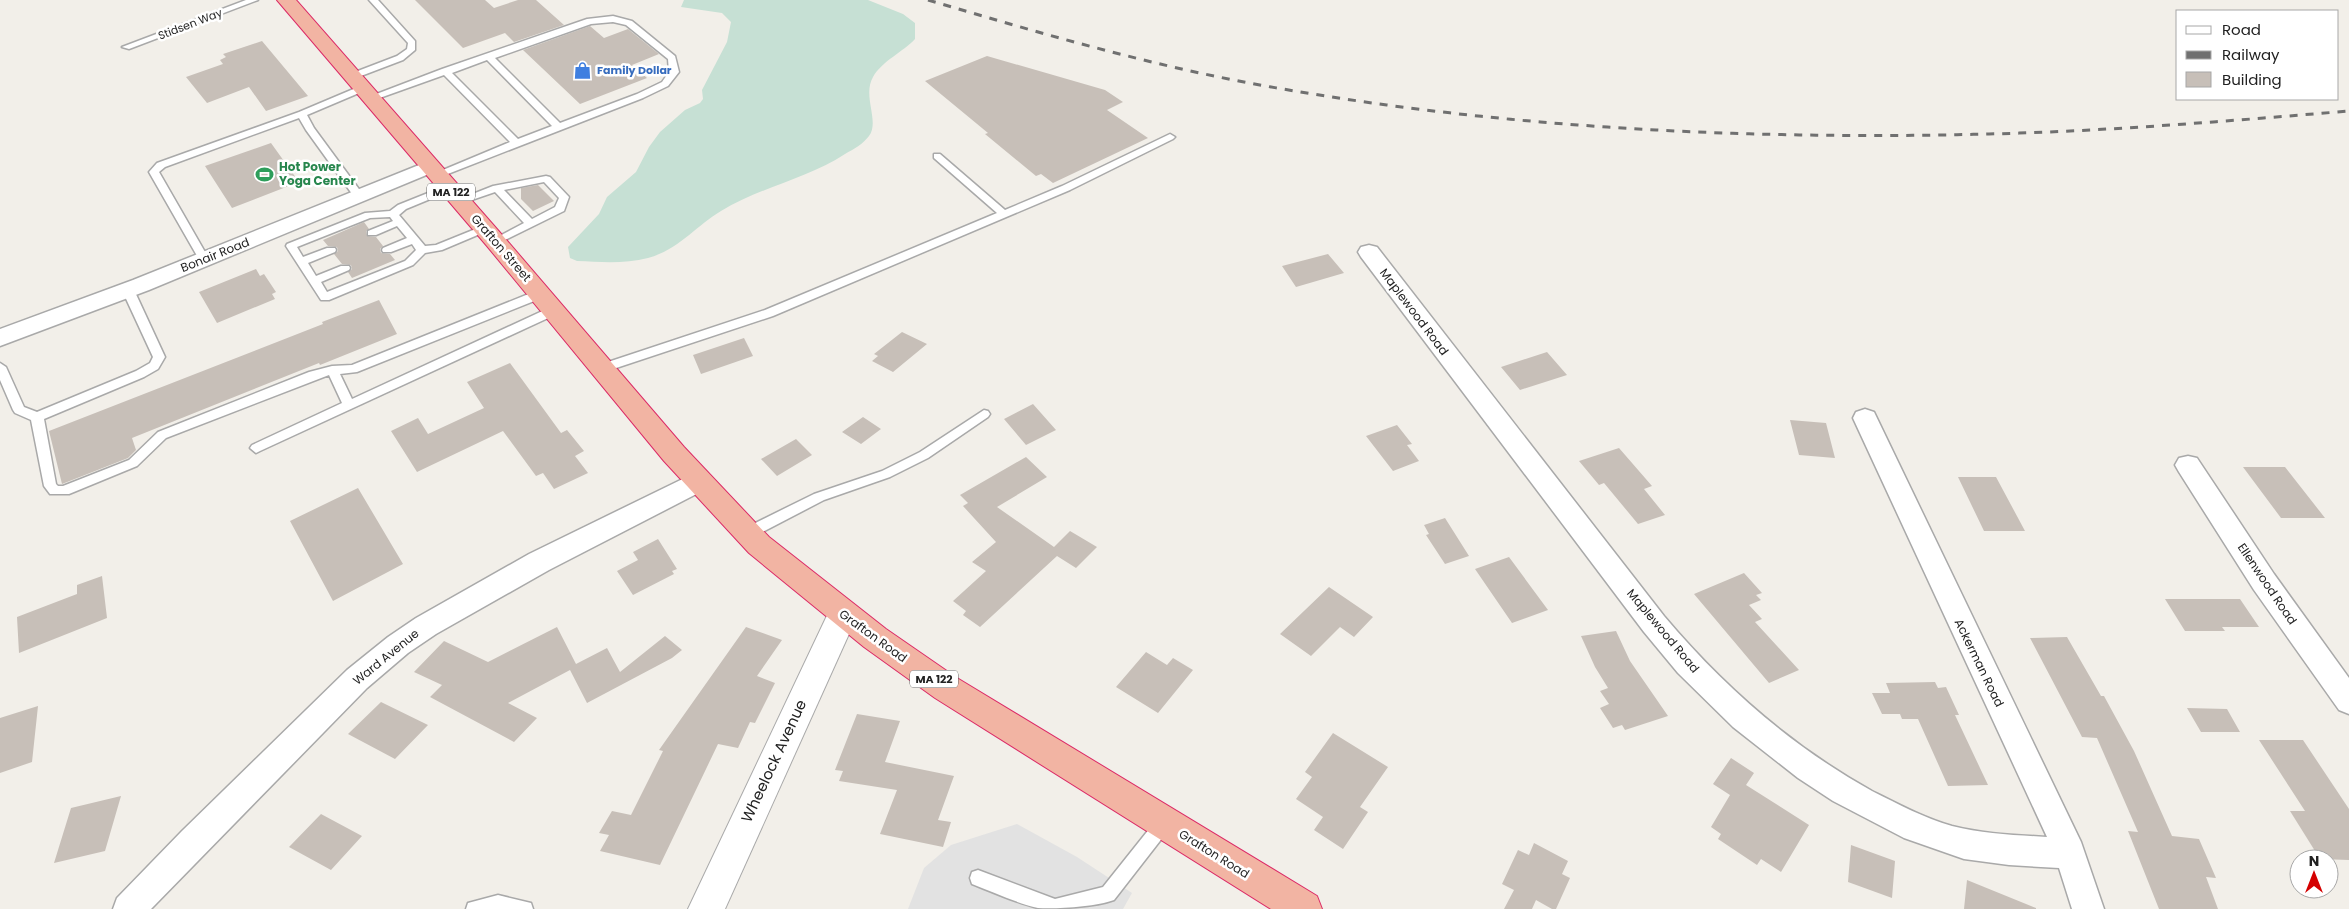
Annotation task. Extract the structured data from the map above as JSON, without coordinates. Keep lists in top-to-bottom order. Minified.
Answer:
{"streets":{"highway":["MA 122","Grafton Street","Grafton Road"],"street":["Bonair Road","Maplewood Road","Ellenwood Road","Ward Avenue","Ackerman Road","Wheelock Avenue"],"lane":["Stidsen Way"]},"crossings":[["Grafton Street","Bonair Road"],["Grafton Street","Grafton Road"],["Maplewood Road","Ackerman Road"],["Grafton Road","Ward Avenue"],["Grafton Road","Wheelock Avenue"]],"places":{"shop":["Family Dollar"],"sports":["Hot Power Yoga Center"]},"legend":["Road","Railway","Building"],"north":"top"}
